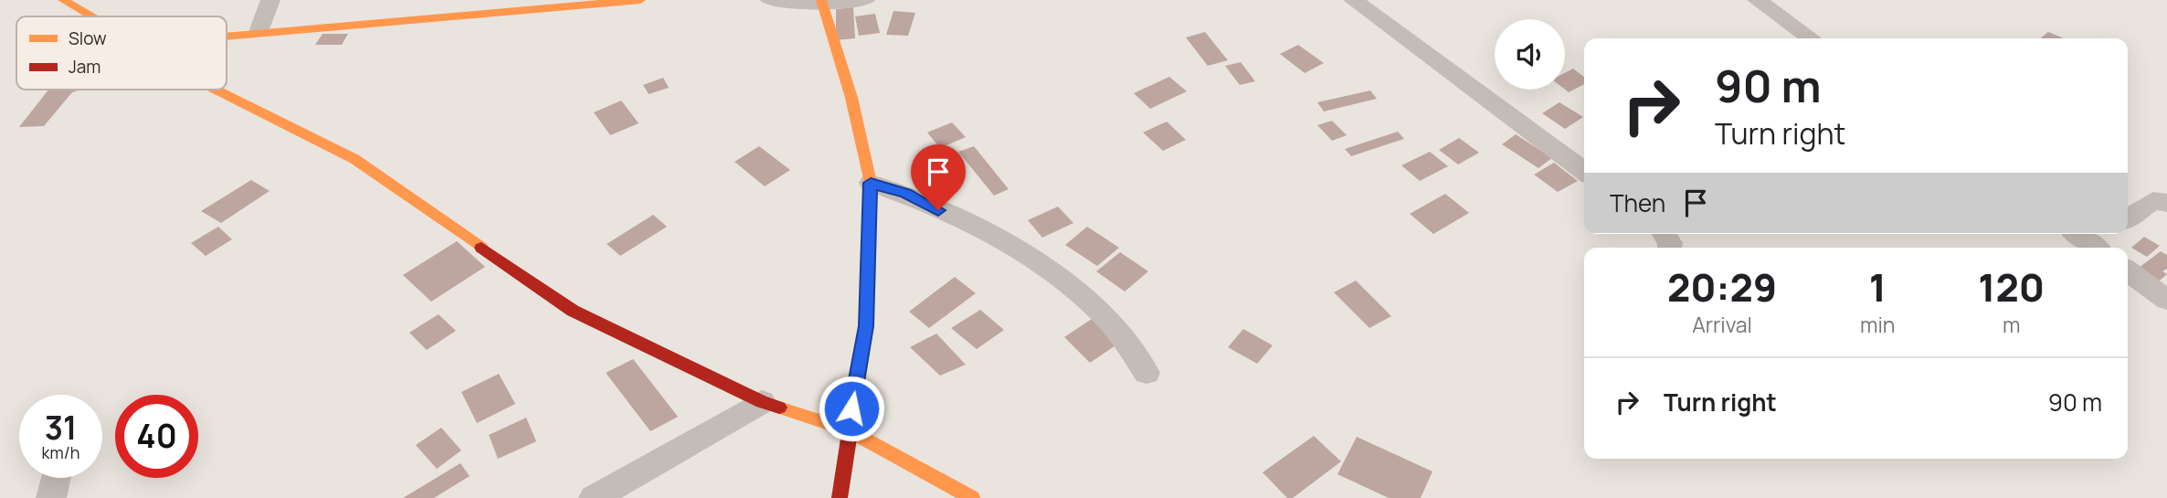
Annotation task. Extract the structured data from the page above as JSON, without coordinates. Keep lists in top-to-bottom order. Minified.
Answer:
{"legend":["Slow","Jam"],"page":{"turn":["90 m","Turn right"],"then":"Then","eta":["20:29","Arrival","1","min","120","m"],"list":[{"name":"Turn right","value":"90 m"}],"speed":"31 km/h","limit":"40"}}
